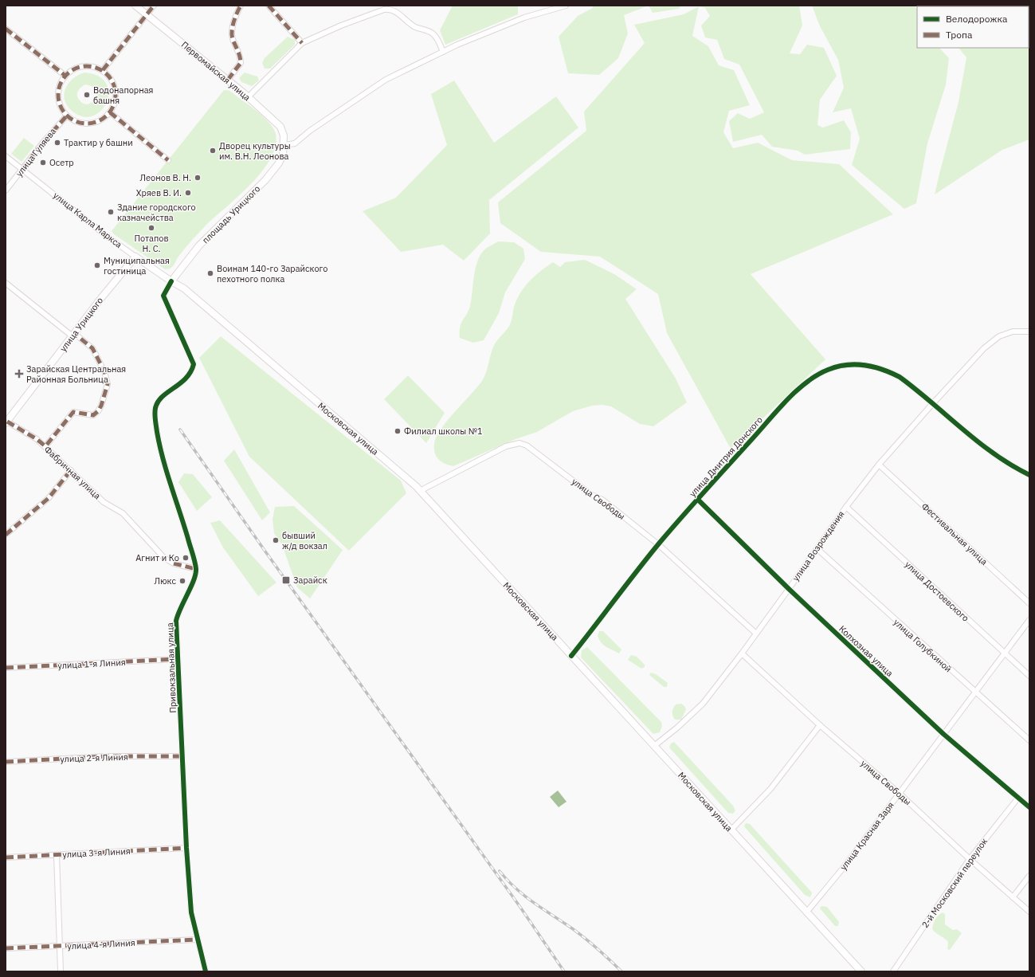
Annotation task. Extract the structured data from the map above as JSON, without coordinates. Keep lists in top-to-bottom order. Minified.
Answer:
{"streets":{"main road":["Первомайская улица","площадь Урицкого","улица Карла Маркса","улица Урицкого","Московская улица"],"street":["улица Гуляева","улица Дмитрия Донского","Фабричная улица","улица Свободы","Фестивальная улица","улица Возрождения","улица Достоевского","улица Голубкиной","Колхозная улица","улица 1-я Линия","Привокзальная улица","улица 2-я Линия","улица Красная Заря","улица 3-я Линия","2-й Московский переулок","улица 4-я Линия"]},"crossings":[["Первомайская улица","площадь Урицкого"],["улица Гуляева","улица Карла Маркса"],["площадь Урицкого","улица Карла Маркса"],["площадь Урицкого","Московская улица"],["площадь Урицкого","Привокзальная улица"],["улица Карла Маркса","улица Урицкого"],["улица Карла Маркса","Московская улица"],["улица Карла Маркса","Привокзальная улица"],["улица Урицкого","Фабричная улица"],["Московская улица","улица Дмитрия Донского"],["Московская улица","улица Свободы"],["Московская улица","улица Возрождения"],["Московская улица","Привокзальная улица"],["Московская улица","улица Красная Заря"],["улица Дмитрия Донского","улица Свободы"],["улица Дмитрия Донского","улица Возрождения"],["улица Дмитрия Донского","Колхозная улица"],["Фабричная улица","Привокзальная улица"],["улица Свободы","улица Возрождения"],["улица Свободы","улица Красная Заря"],["улица Свободы","2-й Московский переулок"],["Фестивальная улица","улица Возрождения"],["улица Возрождения","улица Достоевского"],["улица Возрождения","улица Голубкиной"],["улица Возрождения","Колхозная улица"],["улица Достоевского","улица Красная Заря"],["улица Голубкиной","улица Красная Заря"],["Колхозная улица","улица Красная Заря"],["Колхозная улица","2-й Московский переулок"],["улица 1-я Линия","Привокзальная улица"],["Привокзальная улица","улица 2-я Линия"],["Привокзальная улица","улица 3-я Линия"],["Привокзальная улица","улица 4-я Линия"]],"places":{"other":["Водонапорная башня","Трактир у башни","Дворец культуры им. В.Н. Леонова","Осетр","Леонов В. Н.","Хряев В. И.","Здание городского казначейства","Потапов Н. С.","Муниципальная гостиница","Воинам 140-го Зарайского пехотного полка","Филиал школы №1","бывший ж/д вокзал","Агнит и Ко","Люкс"],"health":["Зарайская Центральная Районная Больница"],"transit":["Зарайск"]},"legend":["Велодорожка","Тропа"]}
